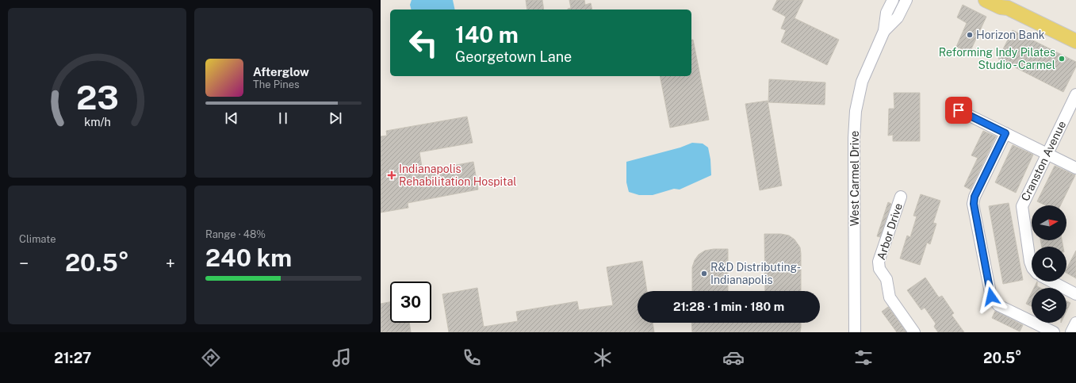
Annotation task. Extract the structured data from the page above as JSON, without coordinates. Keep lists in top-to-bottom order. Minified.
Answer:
{"streets":{"street":["Cranston Avenue","West Carmel Drive","Arbor Drive"]},"places":{"other":["Horizon Bank","Reforming Indy Pilates Studio - Carmel","R&D Distributing- Indianapolis"],"health":["Indianapolis Rehabilitation Hospital"]},"north":"right","page":{"turn":["140 m","Georgetown Lane"],"song":["Afterglow","The Pines"],"tile":["Climate",["Range · 48%","240 km"]],"heat":["−","20.5°","+"],"limit":"30","trip":"21:28 · 1 min · 180 m","tabs":["21:27","20.5°"],"gauge":["23","km/h"]}}
